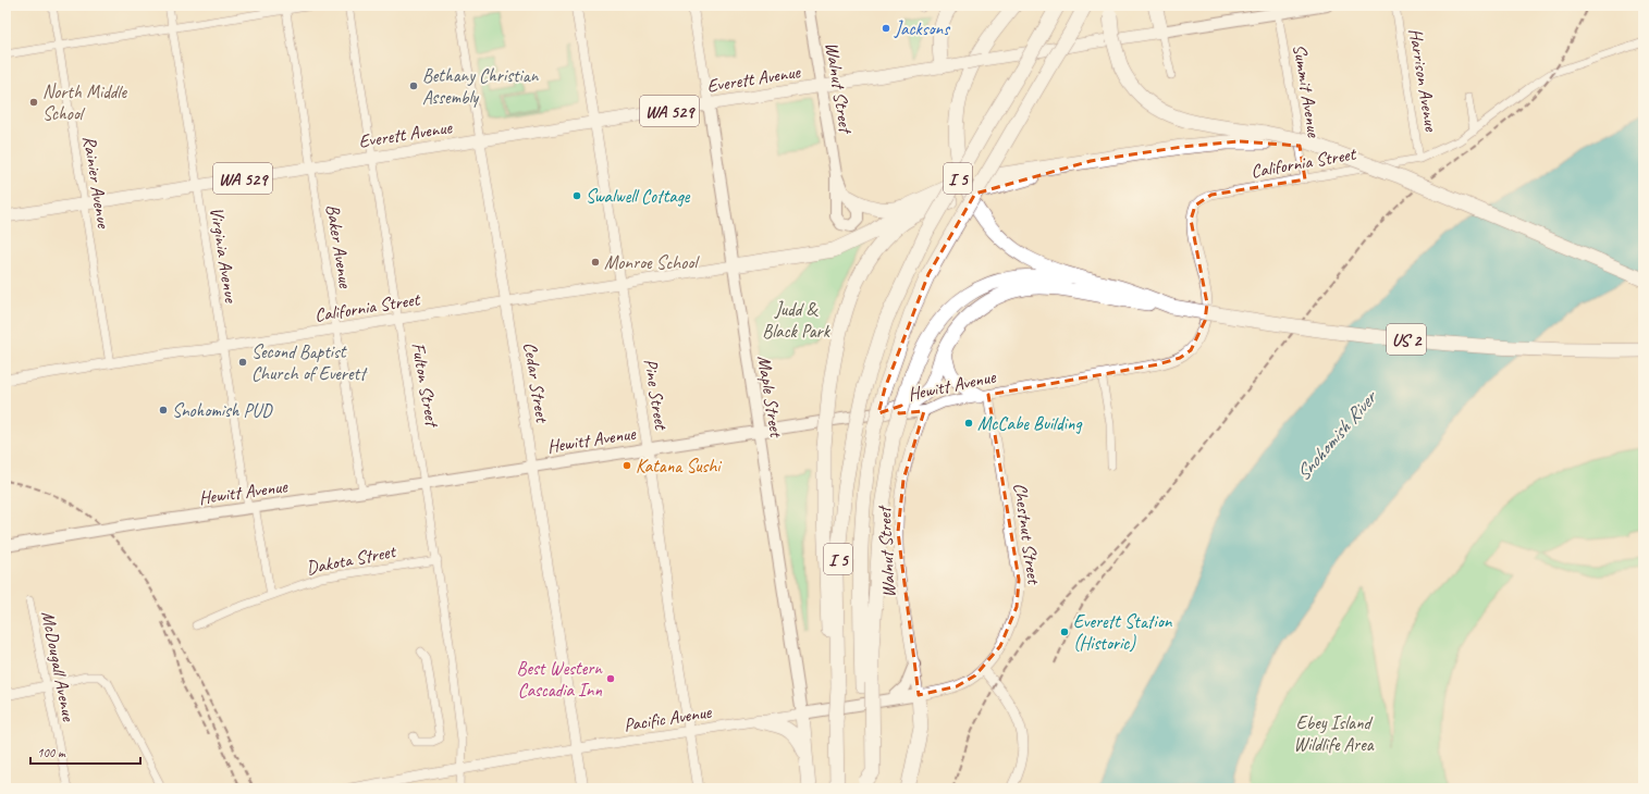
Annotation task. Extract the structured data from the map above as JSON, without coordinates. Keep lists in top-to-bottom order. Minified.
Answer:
{"streets":{"highway":["I 5","US 2"],"main road":["Everett Avenue","Walnut Street","WA 529","Hewitt Avenue","Maple Street","Pacific Avenue"],"street":["Harrison Avenue","Summit Avenue","California Street","Rainier Avenue","Baker Avenue","Virginia Avenue","Cedar Street","Fulton Street","Pine Street","Chestnut Street","Dakota Street","McDougall Avenue"]},"crossings":[["Everett Avenue","Walnut Street"],["Everett Avenue","Summit Avenue"],["Everett Avenue","Rainier Avenue"],["Everett Avenue","Baker Avenue"],["Everett Avenue","Virginia Avenue"],["Everett Avenue","Cedar Street"],["Everett Avenue","Fulton Street"],["Everett Avenue","Pine Street"],["Everett Avenue","Maple Street"],["Harrison Avenue","California Street"],["Walnut Street","Hewitt Avenue"],["Walnut Street","Pacific Avenue"],["Summit Avenue","California Street"],["California Street","Rainier Avenue"],["California Street","Baker Avenue"],["California Street","Virginia Avenue"],["California Street","Cedar Street"],["California Street","Fulton Street"],["California Street","Hewitt Avenue"],["California Street","Pine Street"],["California Street","Maple Street"],["Baker Avenue","Hewitt Avenue"],["Virginia Avenue","Hewitt Avenue"],["Cedar Street","Hewitt Avenue"],["Cedar Street","Pacific Avenue"],["Fulton Street","Hewitt Avenue"],["Fulton Street","Dakota Street"],["Fulton Street","Pacific Avenue"],["Hewitt Avenue","Pine Street"],["Hewitt Avenue","Maple Street"],["Hewitt Avenue","Chestnut Street"],["Pine Street","Pacific Avenue"],["Maple Street","Pacific Avenue"],["Chestnut Street","Pacific Avenue"]],"water":["Snohomish River"],"parks":["Judd & Black Park","Ebey Island Wildlife Area"],"places":["Jacksons","Bethany Christian Assembly","North Middle School","Swalwell Cottage","Monroe School","Second Baptist Church of Everett","Snohomish PUD","McCabe Building","Katana Sushi","Everett Station (Historic)","Best Western Cascadia Inn"],"scale_bar":"100 m"}
